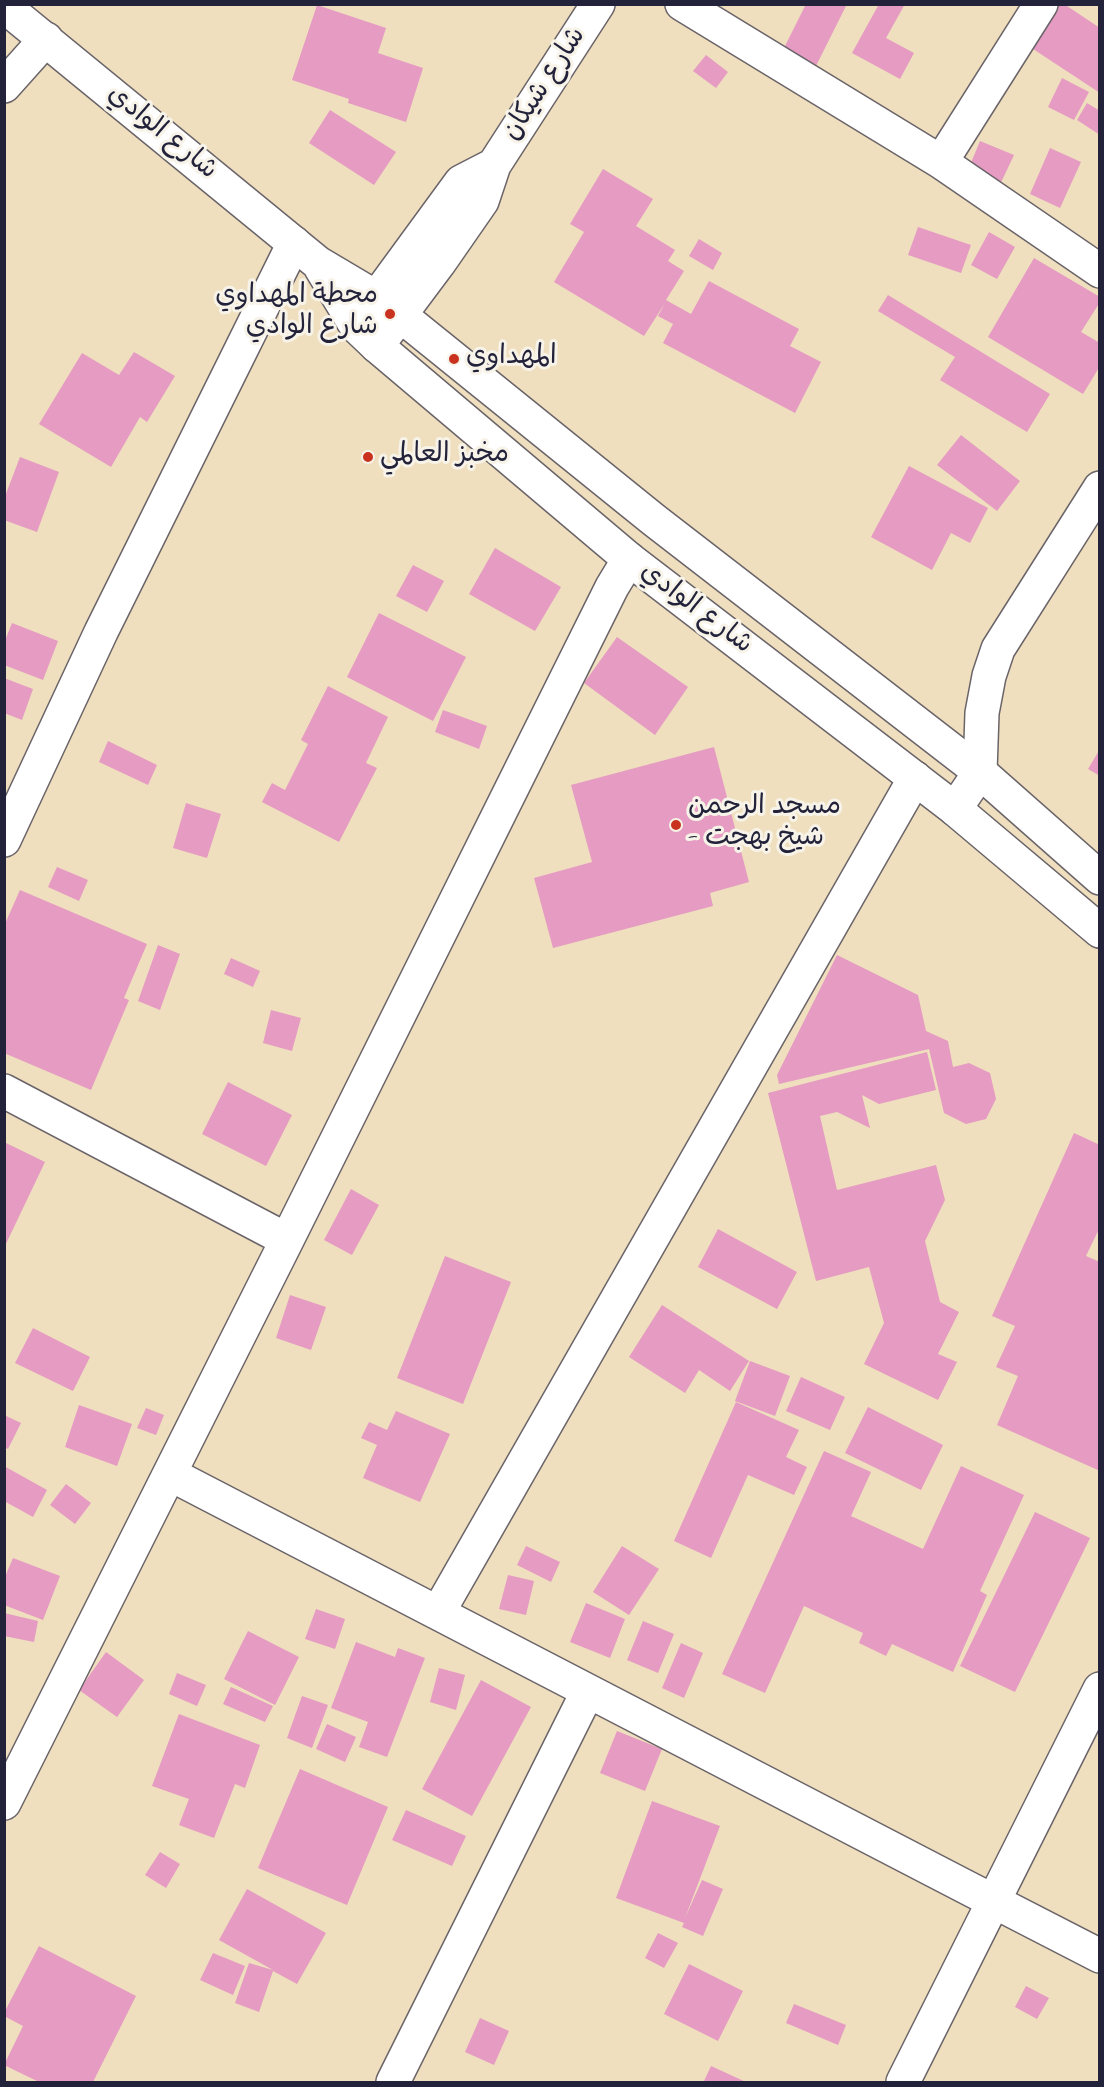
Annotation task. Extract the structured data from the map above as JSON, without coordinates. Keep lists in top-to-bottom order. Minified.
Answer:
{"streets":{"street":["شارع شيكان","شارع الوادي"]},"crossings":[["شارع شيكان","شارع الوادي"]],"places":["محطة المهداوي شارع الوادي","المهداوي","مخبز العالمي","مسجد الرحمن - شيخ بهجت"]}
